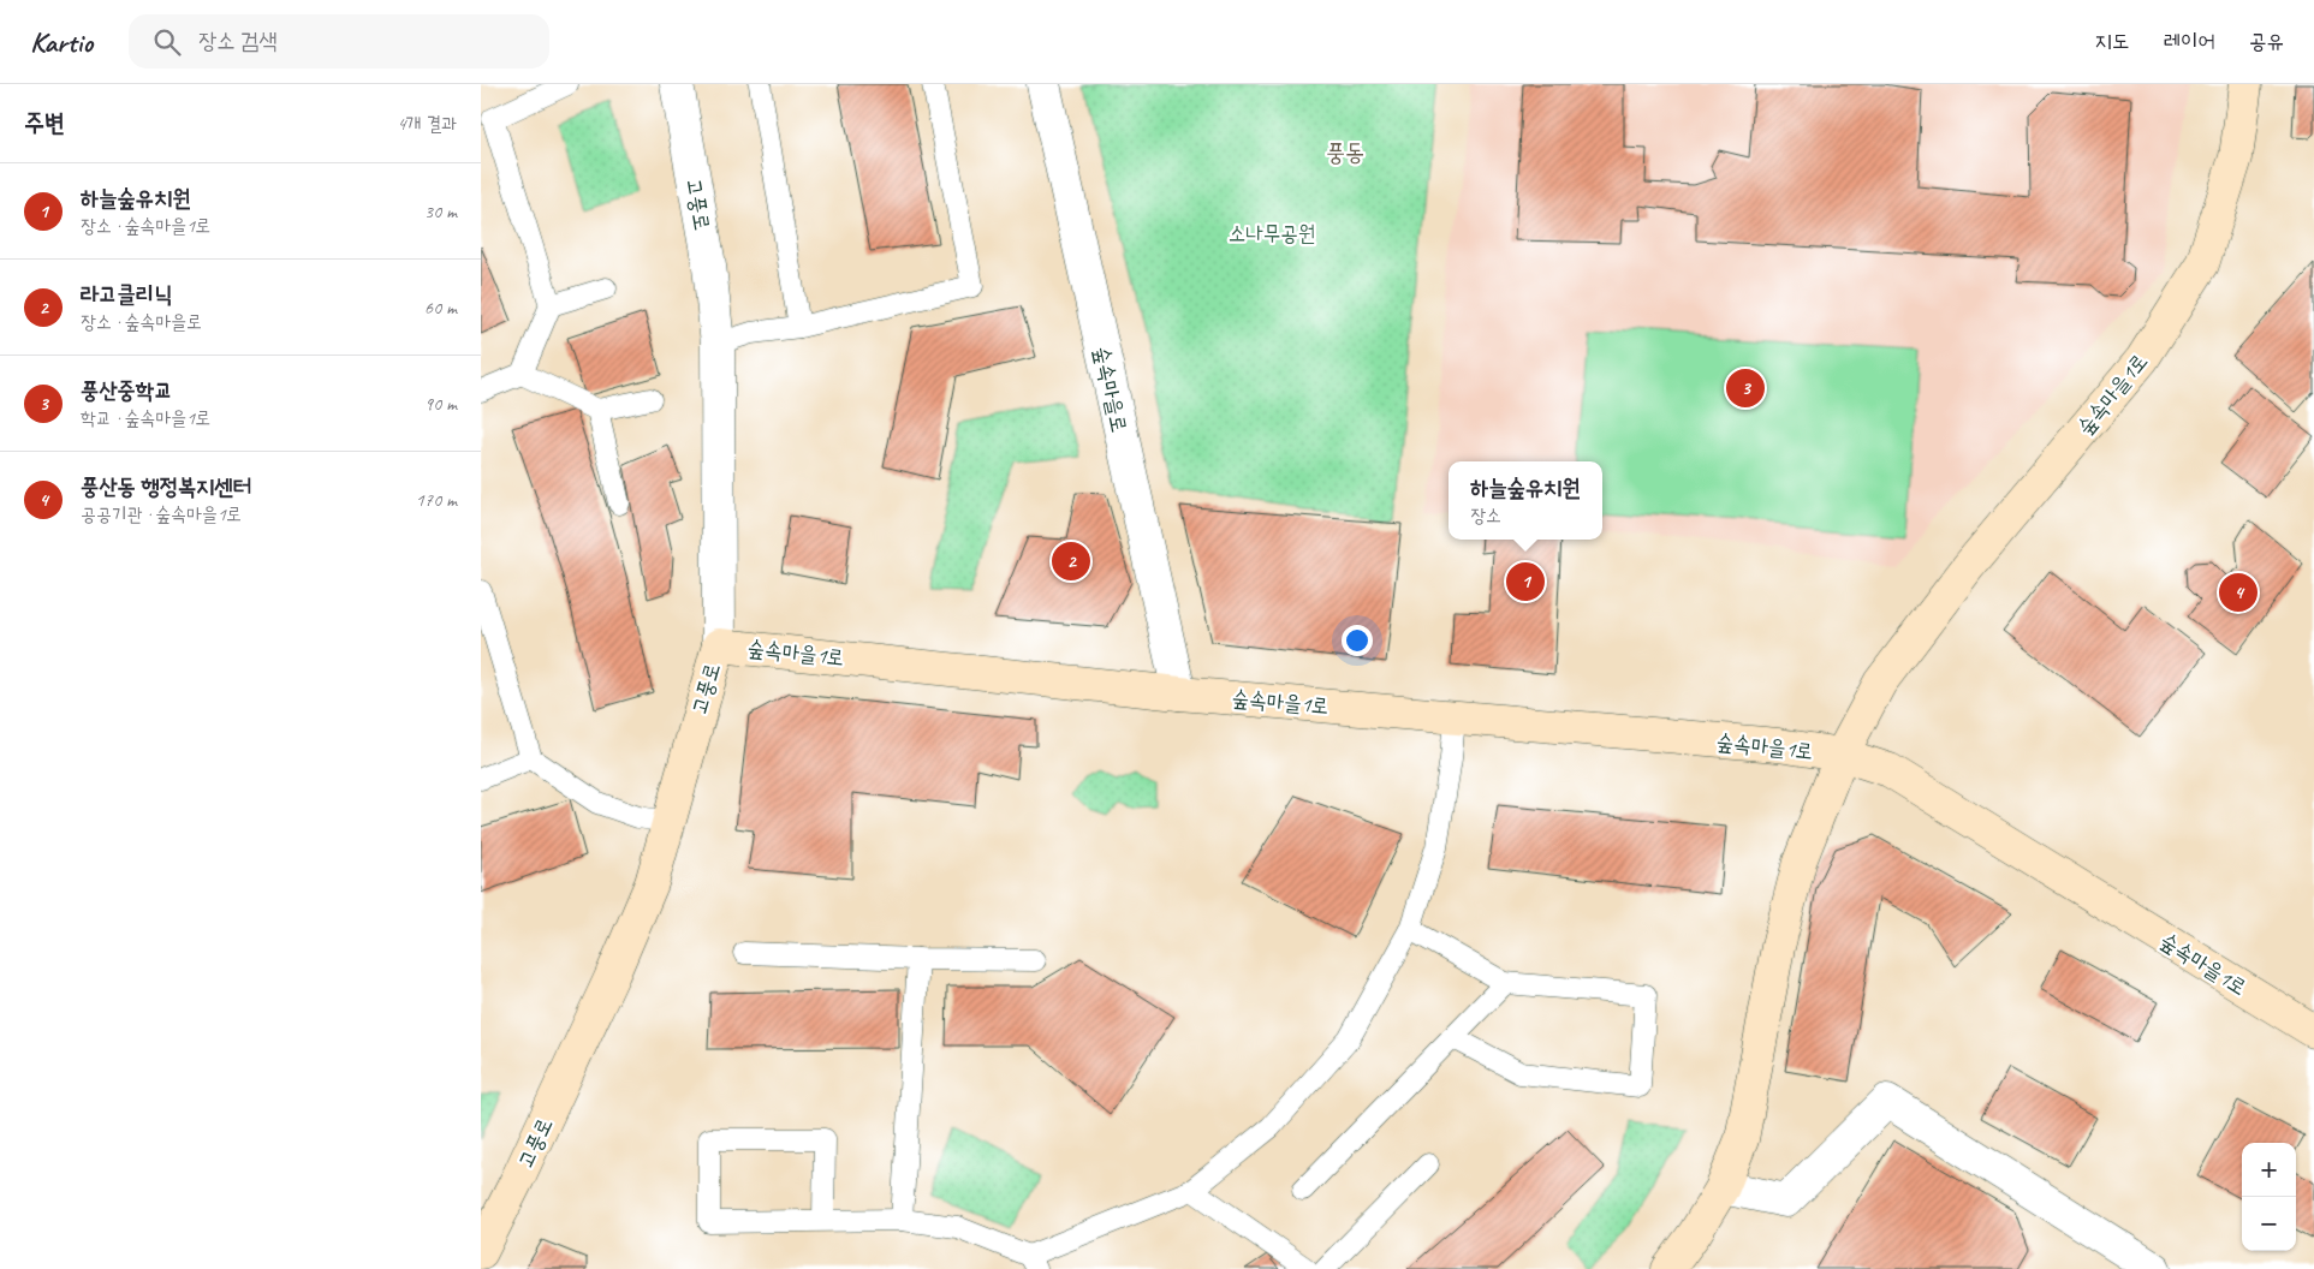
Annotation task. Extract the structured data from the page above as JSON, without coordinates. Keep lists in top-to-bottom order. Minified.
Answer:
{"streets":{"street":["고풍로","숲속마을로","숲속마을1로"]},"crossings":[["고풍로","숲속마을1로"],["숲속마을로","숲속마을1로"]],"districts":["풍동"],"parks":["소나무공원"],"page":{"header":"Kartio","search":"장소 검색","nav":["지도","레이어","공유"],"heading":["주변","4개 결과"],"list":[{"mark":"1","name":"하늘숲유치원","note":"장소 · 숲속마을1로","value":"30 m"},{"mark":"2","name":"라고클리닉","note":"장소 · 숲속마을로","value":"60 m"},{"mark":"3","name":"풍산중학교","note":"학교 · 숲속마을1로","value":"90 m"},{"mark":"4","name":"풍산동 행정복지센터","note":"공공기관 · 숲속마을1로","value":"170 m"}],"pins":["3","2","1","4"],"popup":["하늘숲유치원","장소"],"map_buttons":["+","−"]}}
